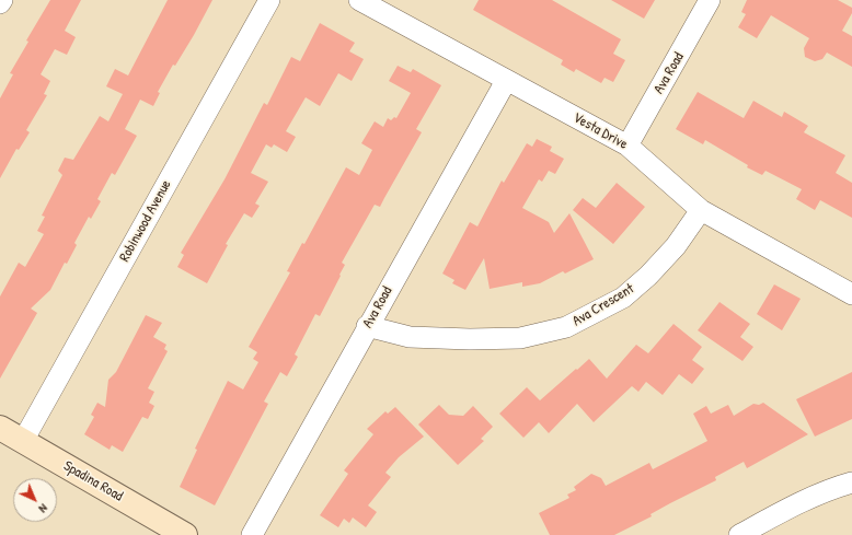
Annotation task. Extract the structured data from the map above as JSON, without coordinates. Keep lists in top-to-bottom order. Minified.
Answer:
{"streets":{"street":["Ava Road","Vesta Drive","Robinwood Avenue","Ava Crescent","Spadina Road"]},"crossings":[["Ava Road","Vesta Drive"],["Ava Road","Ava Crescent"],["Vesta Drive","Ava Crescent"],["Robinwood Avenue","Spadina Road"]],"north":"bottom right"}
